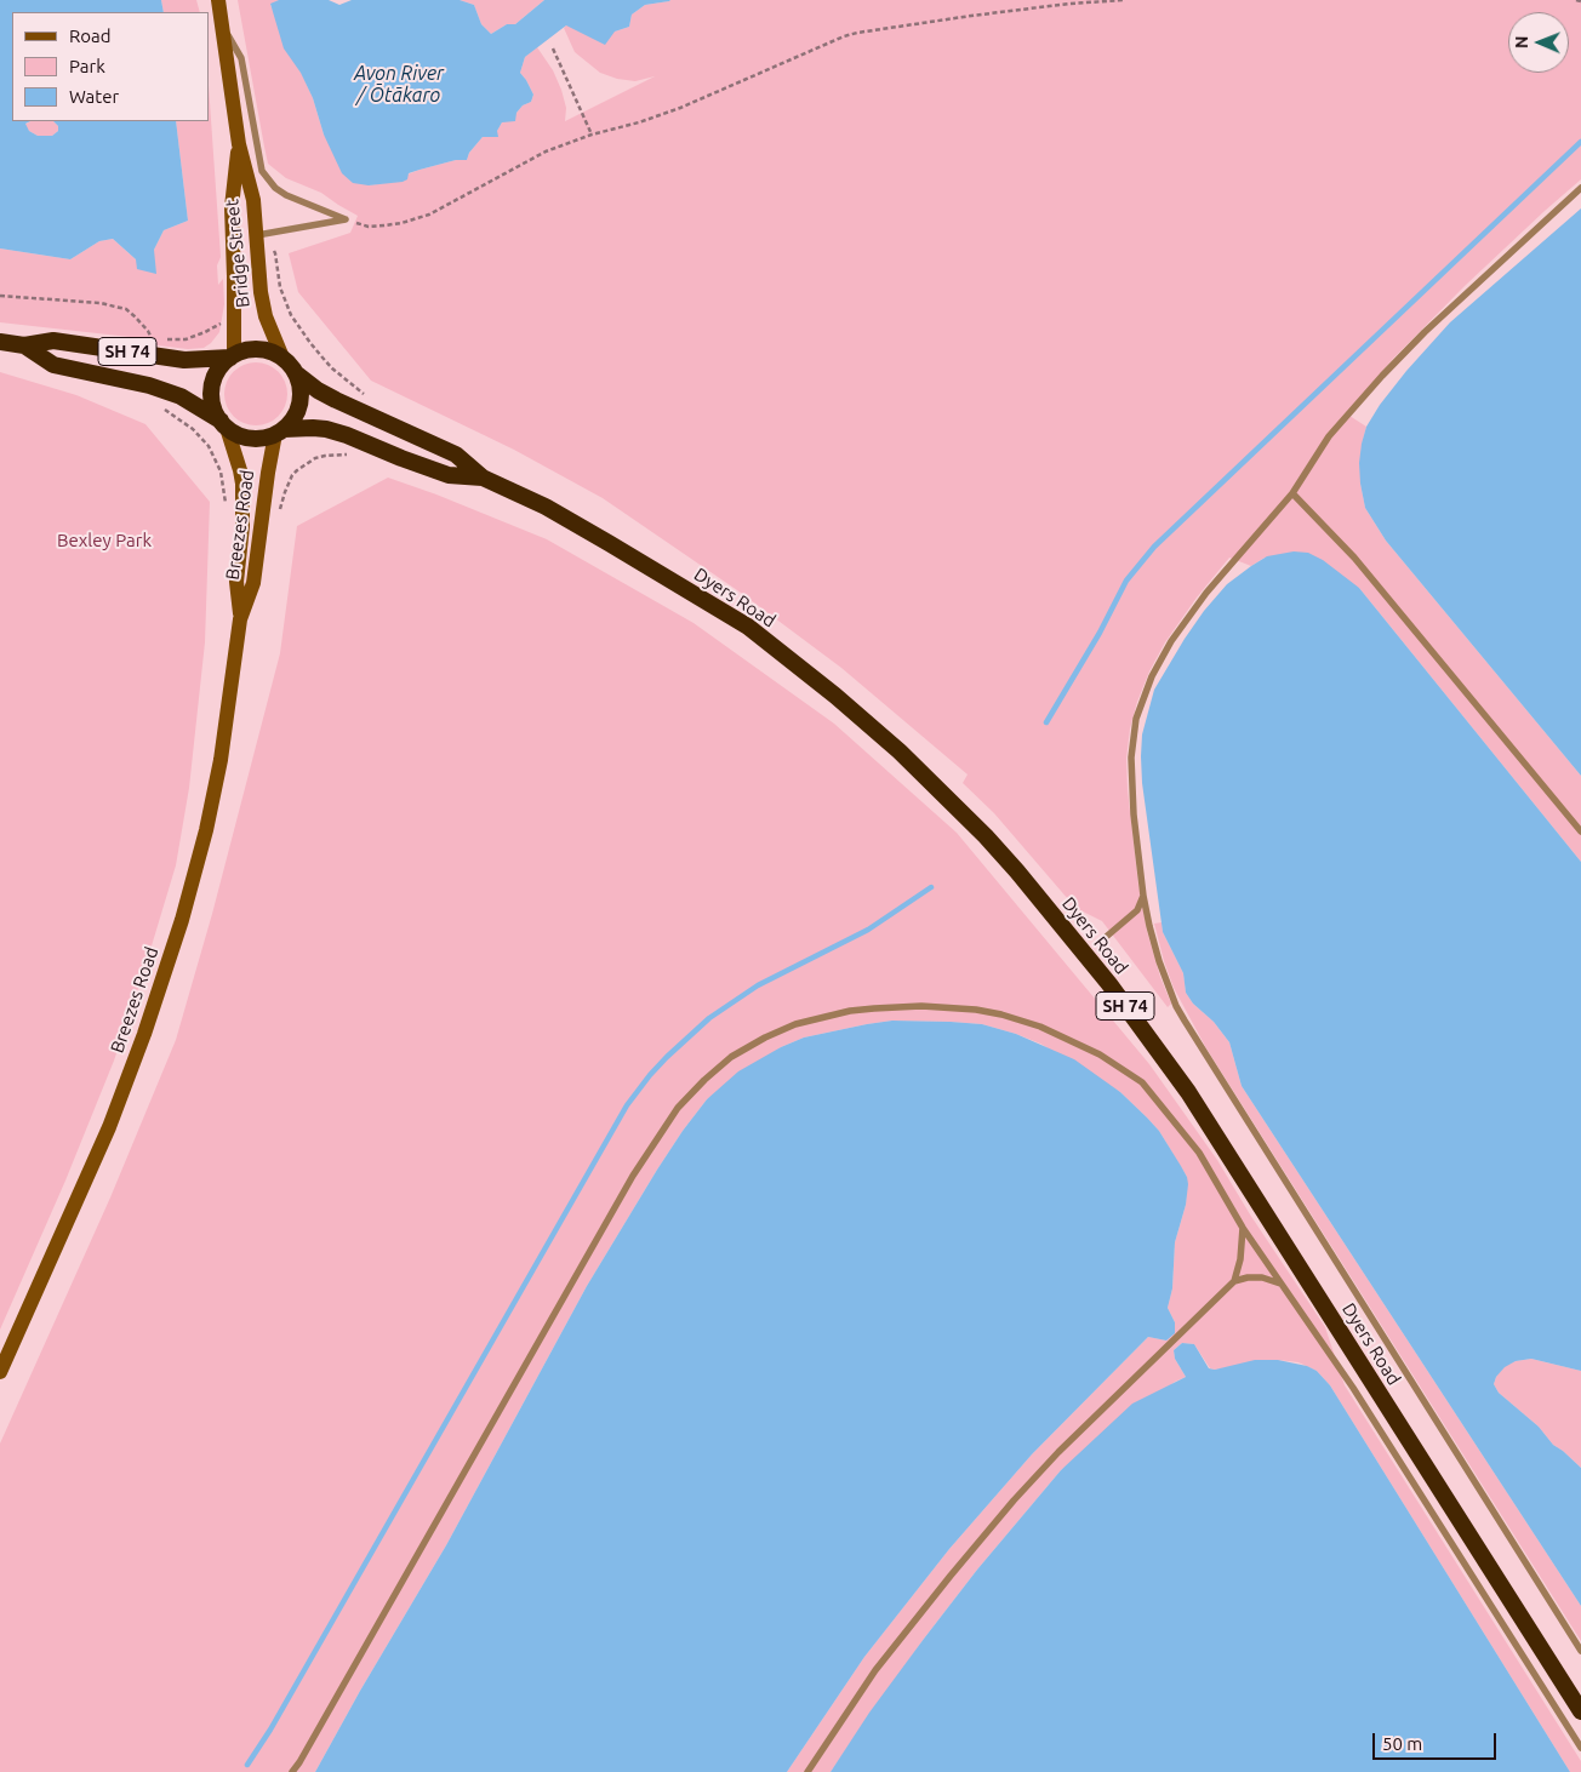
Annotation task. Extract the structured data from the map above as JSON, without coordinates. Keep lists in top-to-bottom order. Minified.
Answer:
{"streets":{"highway":["SH 74","Dyers Road"],"main road":["Bridge Street","Breezes Road"]},"crossings":[["Bridge Street","SH 74"],["Bridge Street","Breezes Road"],["Bridge Street","Dyers Road"],["SH 74","Breezes Road"],["SH 74","Dyers Road"],["Breezes Road","Dyers Road"]],"water":["Avon River / Ōtākaro"],"parks":["Bexley Park"],"legend":["Road","Park","Water"],"scale_bar":"50 m","north":"left"}
